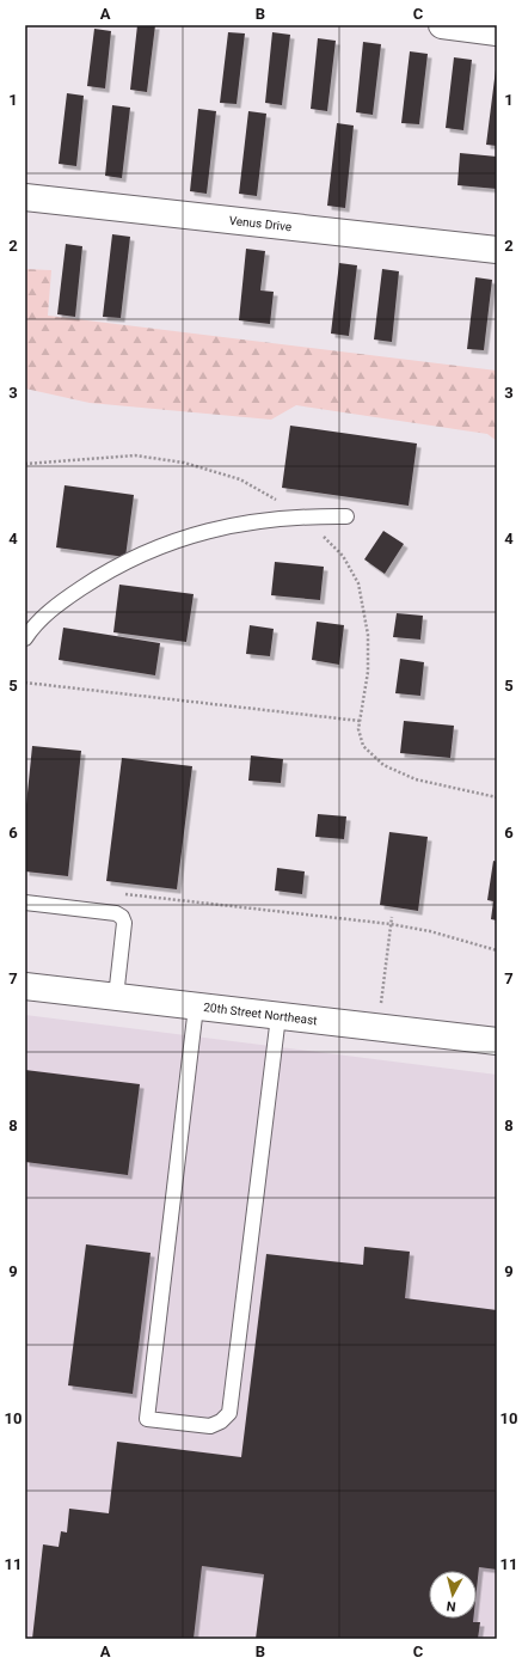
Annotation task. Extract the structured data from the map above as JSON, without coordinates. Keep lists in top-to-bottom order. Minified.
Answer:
{"streets":{"street":["Venus Drive","20th Street Northeast"]},"north":"bottom","grid":{"columns":["A","B","C"],"rows":["1","2","3","4","5","6","7","8","9","10","11"]}}
